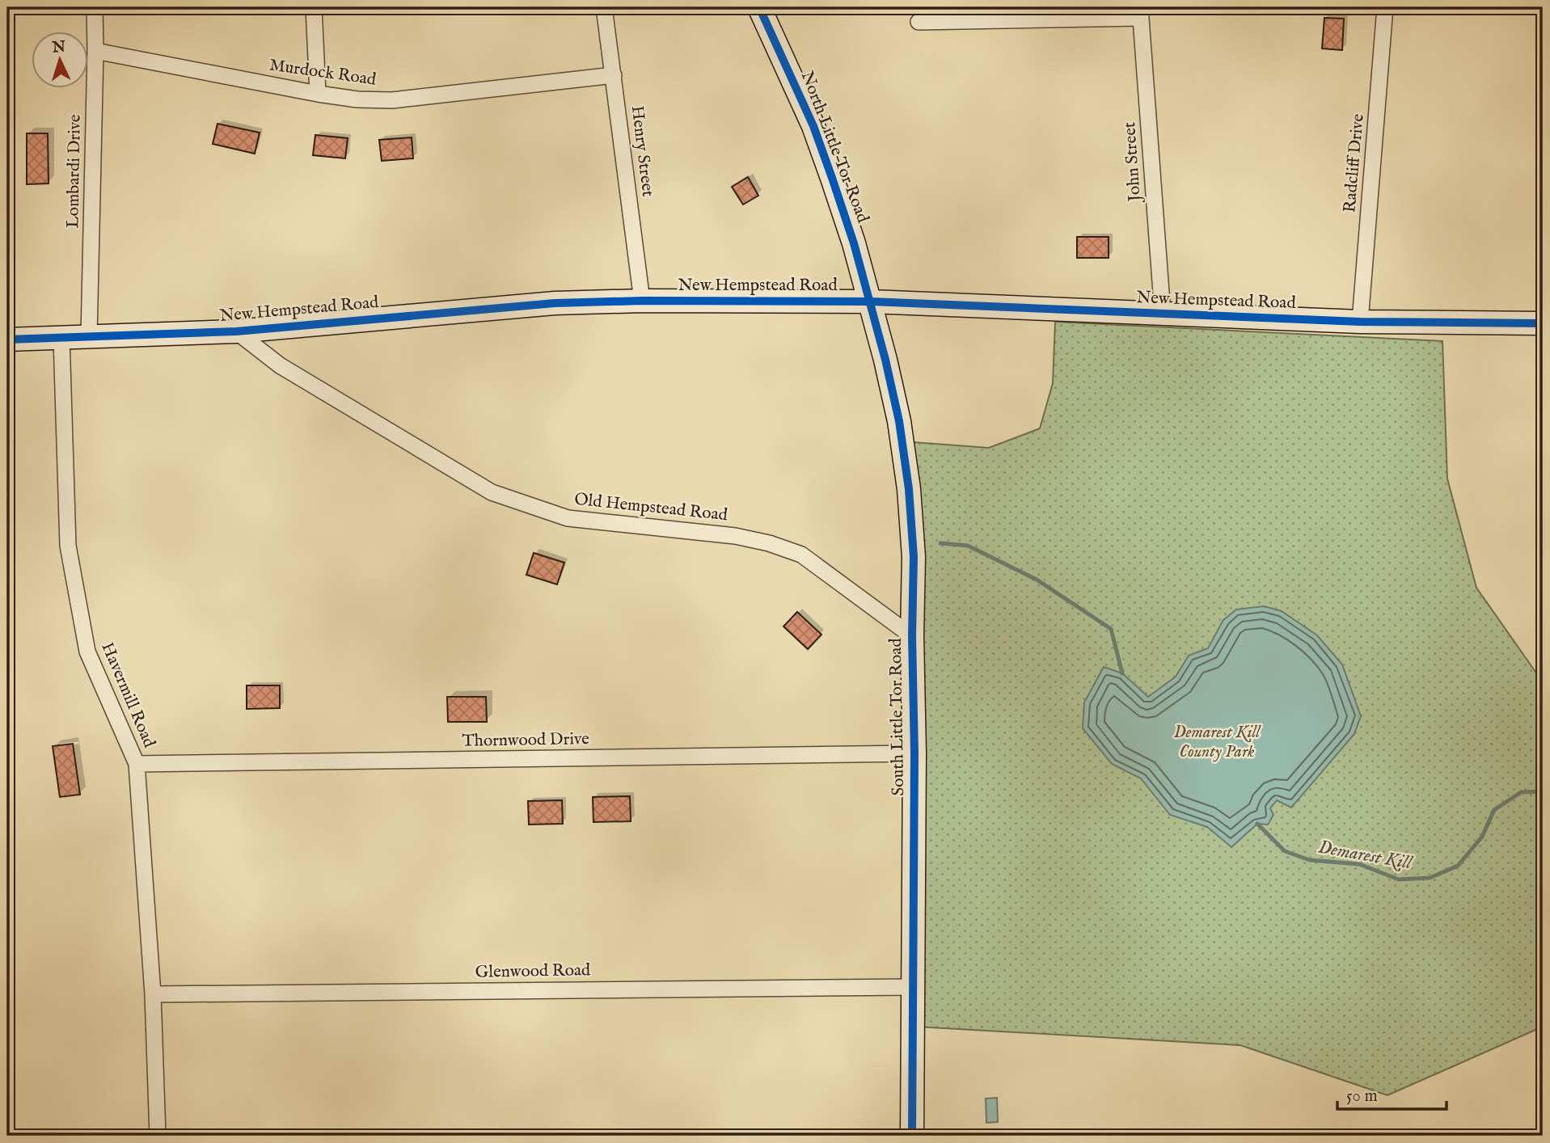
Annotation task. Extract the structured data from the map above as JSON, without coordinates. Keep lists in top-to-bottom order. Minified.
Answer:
{"streets":{"street":["Murdock Road","North Little Tor Road","Henry Street","John Street","Radcliff Drive","Lombardi Drive","New Hempstead Road","Old Hempstead Road","Havermill Road","South Little Tor Road","Thornwood Drive","Glenwood Road"]},"crossings":[["Murdock Road","Henry Street"],["Murdock Road","Lombardi Drive"],["North Little Tor Road","New Hempstead Road"],["North Little Tor Road","South Little Tor Road"],["Henry Street","New Hempstead Road"],["John Street","New Hempstead Road"],["Radcliff Drive","New Hempstead Road"],["Lombardi Drive","New Hempstead Road"],["New Hempstead Road","Old Hempstead Road"],["New Hempstead Road","Havermill Road"],["New Hempstead Road","South Little Tor Road"],["Old Hempstead Road","South Little Tor Road"],["Havermill Road","Thornwood Drive"],["Havermill Road","Glenwood Road"],["South Little Tor Road","Thornwood Drive"],["South Little Tor Road","Glenwood Road"]],"water":["Demarest Kill"],"parks":["Demarest Kill County Park"],"scale_bar":"50 m","north":"top"}
